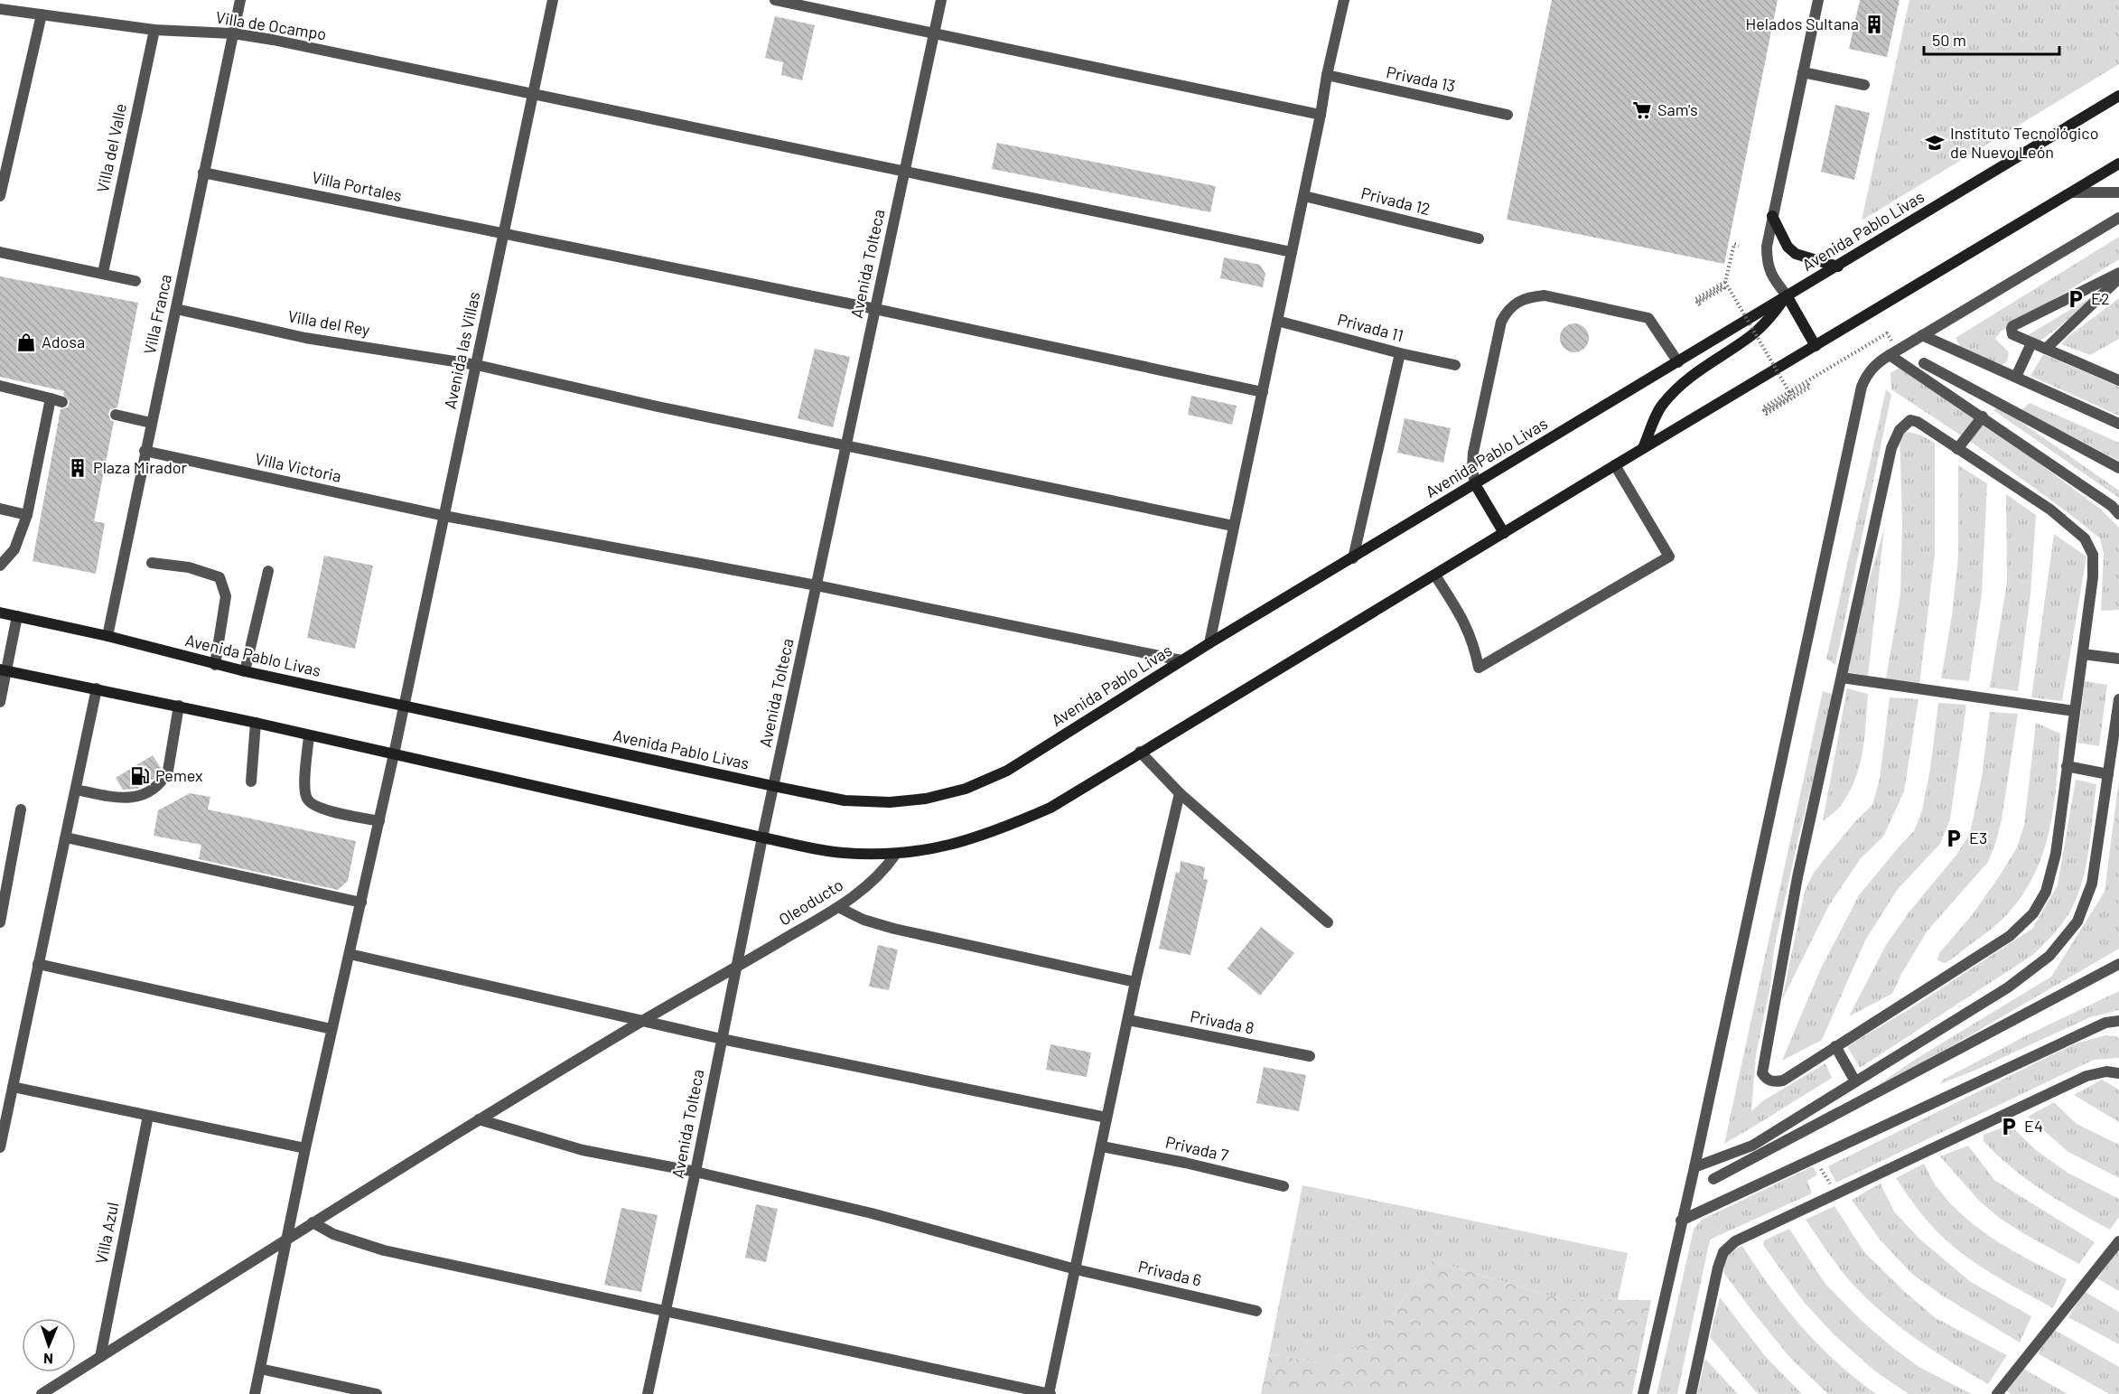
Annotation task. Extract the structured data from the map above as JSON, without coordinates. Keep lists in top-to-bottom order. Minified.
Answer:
{"streets":{"main road":["Avenida Pablo Livas"],"street":["Villa de Ocampo","Privada 13","Villa del Valle","Villa Portales","Privada 12","Avenida Tolteca","Villa Franca","Villa del Rey","Privada 11","Avenida las Villas","Villa Victoria","Oleoducto","Privada 8","Privada 7","Villa Azul","Privada 6"]},"crossings":[["Villa de Ocampo","Villa del Valle"],["Villa de Ocampo","Avenida Tolteca"],["Villa de Ocampo","Villa Franca"],["Villa de Ocampo","Avenida las Villas"],["Villa Portales","Avenida Tolteca"],["Villa Portales","Villa Franca"],["Villa Portales","Avenida las Villas"],["Avenida Pablo Livas","Avenida Tolteca"],["Avenida Pablo Livas","Villa Franca"],["Avenida Pablo Livas","Avenida las Villas"],["Avenida Pablo Livas","Villa Victoria"],["Avenida Tolteca","Villa del Rey"],["Avenida Tolteca","Villa Victoria"],["Avenida Tolteca","Oleoducto"],["Avenida Tolteca","Privada 6"],["Villa Franca","Villa del Rey"],["Villa Franca","Villa Victoria"],["Villa del Rey","Avenida las Villas"],["Avenida las Villas","Villa Victoria"],["Oleoducto","Villa Azul"],["Oleoducto","Privada 6"]],"places":{"building":["Helados Sultana","Plaza Mirador"],"supermarket":["Sam's"],"school or university":["Instituto Tecnológico de Nuevo León"],"parking":["E2","E3","E4"],"shop":["Adosa"],"fuel station":["Pemex"]},"scale_bar":"50 m","north":"bottom"}
